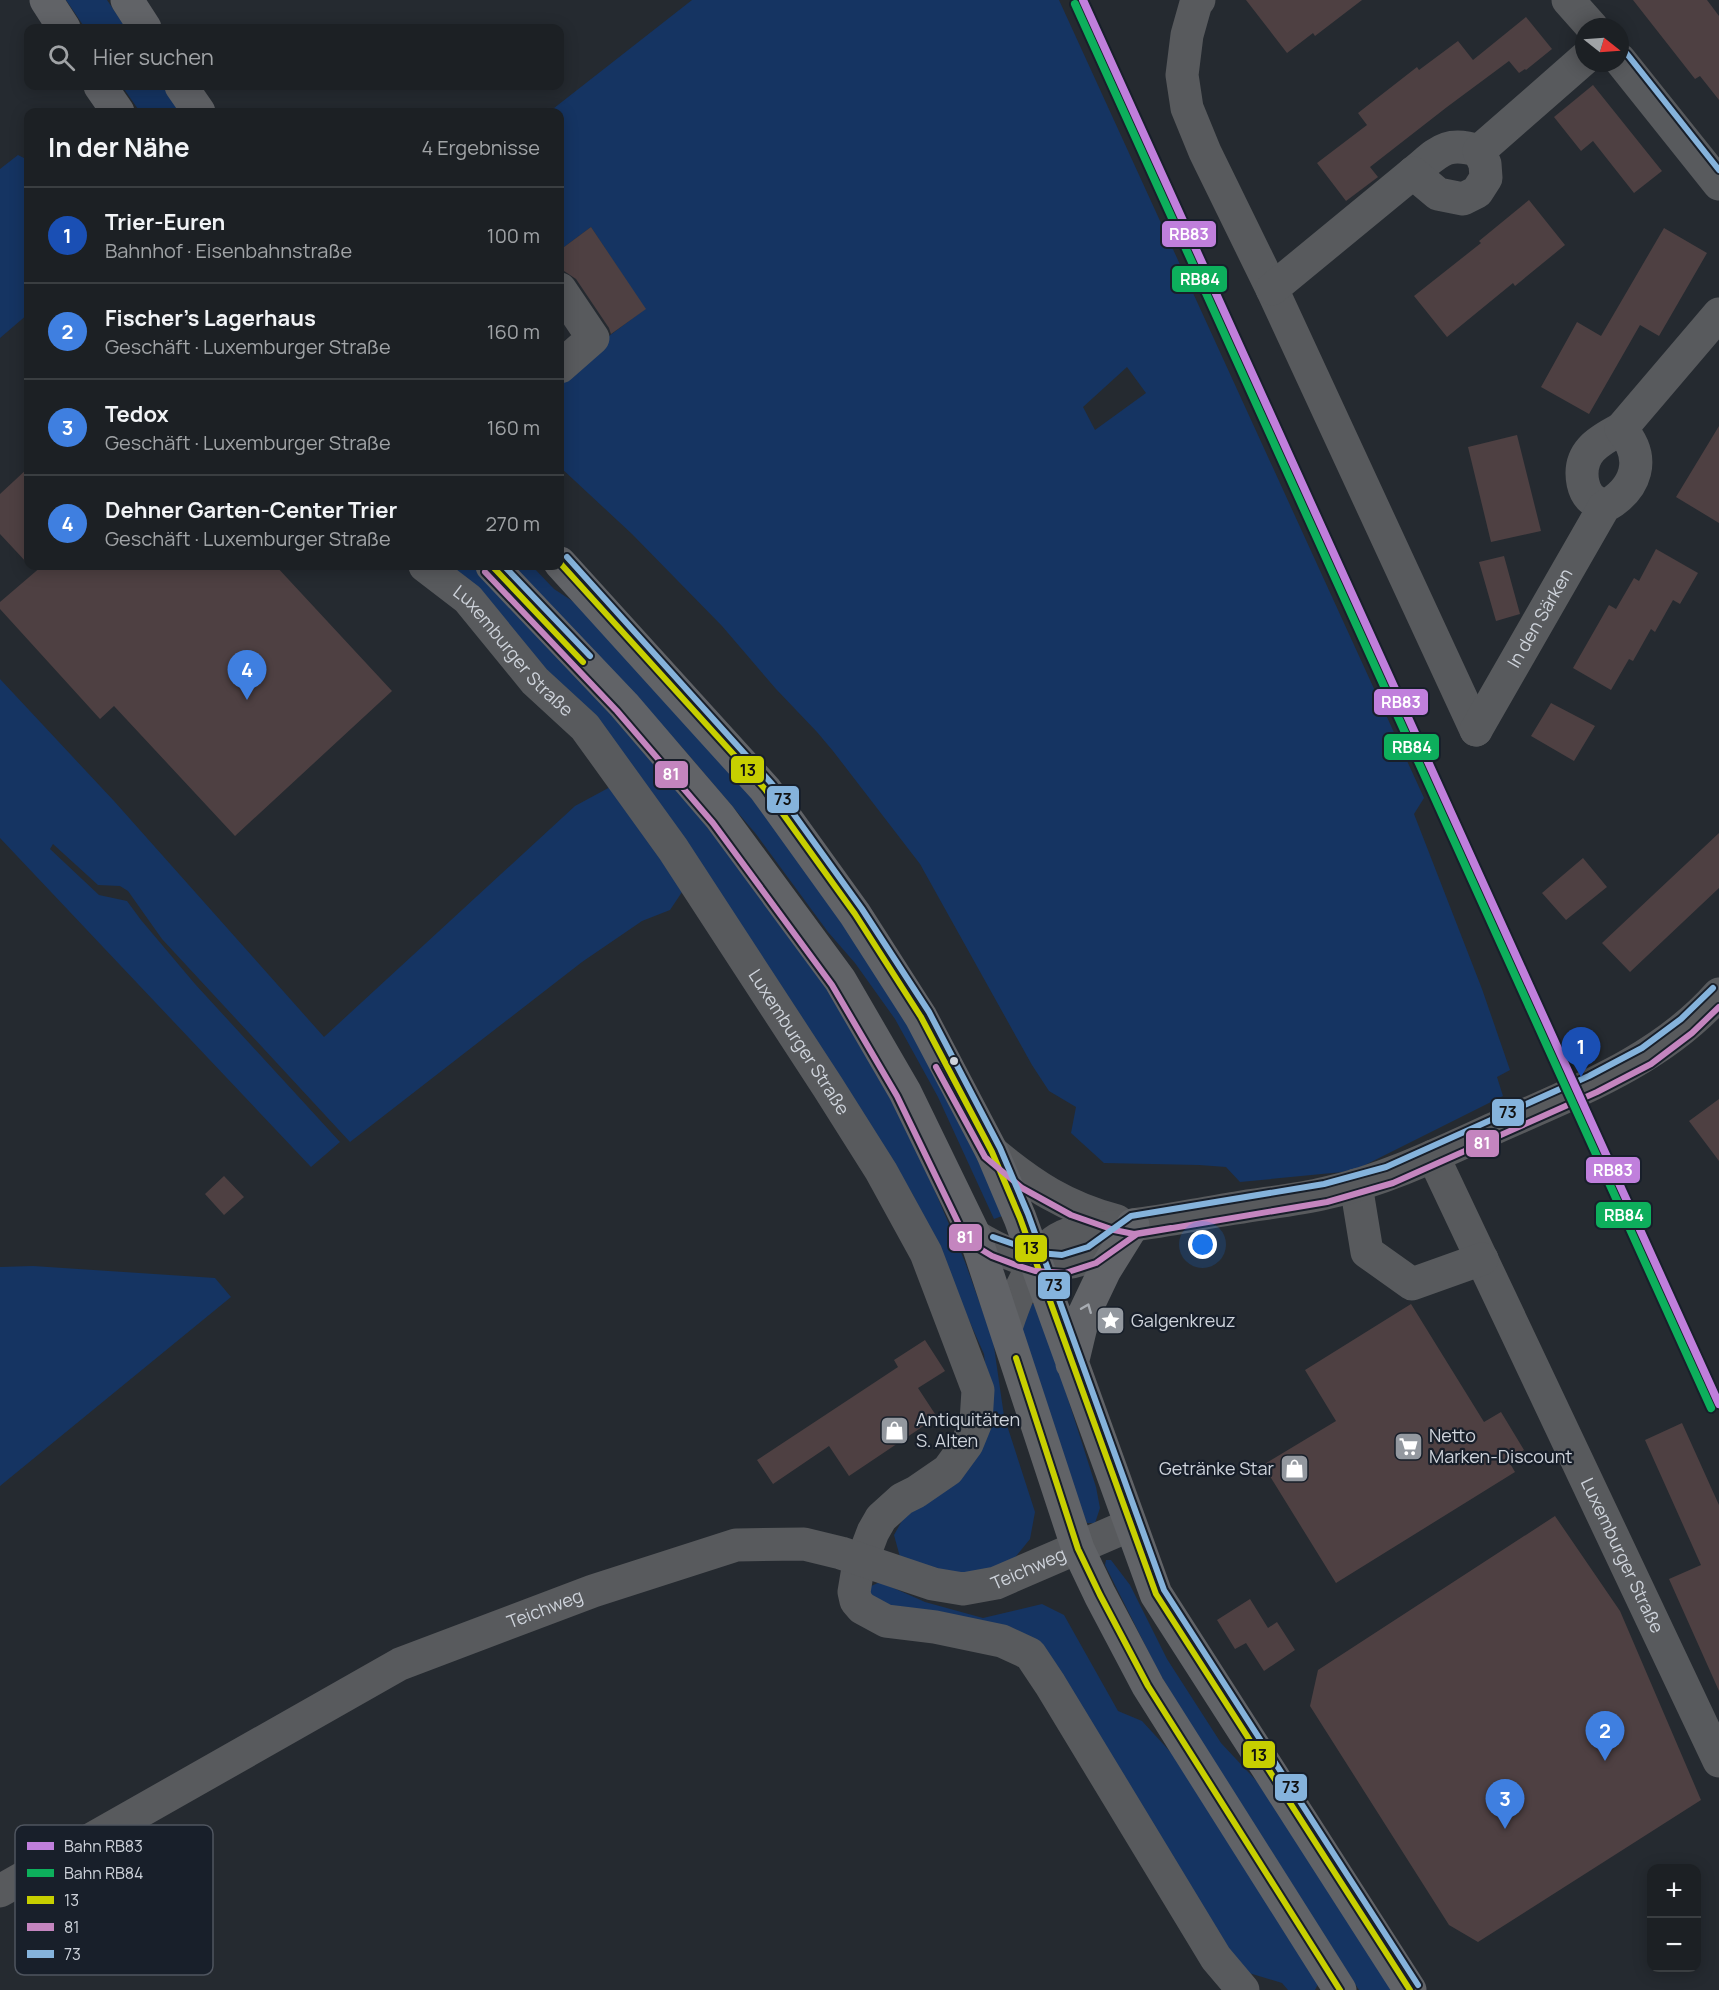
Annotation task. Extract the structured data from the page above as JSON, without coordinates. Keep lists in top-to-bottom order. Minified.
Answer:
{"streets":{"street":["In den Särken","Luxemburger Straße","Teichweg"]},"crossings":[["Luxemburger Straße","Teichweg"]],"places":{"place":["Galgenkreuz"],"shop":["Antiquitäten S. Alten","Getränke Star"],"supermarket":["Netto Marken-Discount"]},"lines":["rail line RB83","rail line RB84","transit line 73","transit line 13","transit line 81"],"legend":["Bahn RB83","Bahn RB84","13","81","73"],"north":"right","page":{"search":"Hier suchen","heading":["In der Nähe","4 Ergebnisse"],"list":[{"mark":"1","name":"Trier-Euren","note":"Bahnhof · Eisenbahnstraße","value":"100 m"},{"mark":"2","name":"Fischer’s Lagerhaus","note":"Geschäft · Luxemburger Straße","value":"160 m"},{"mark":"3","name":"Tedox","note":"Geschäft · Luxemburger Straße","value":"160 m"},{"mark":"4","name":"Dehner Garten-Center Trier","note":"Geschäft · Luxemburger Straße","value":"270 m"}],"pins":["4","1","2","3"],"map_buttons":["+","−"]}}
